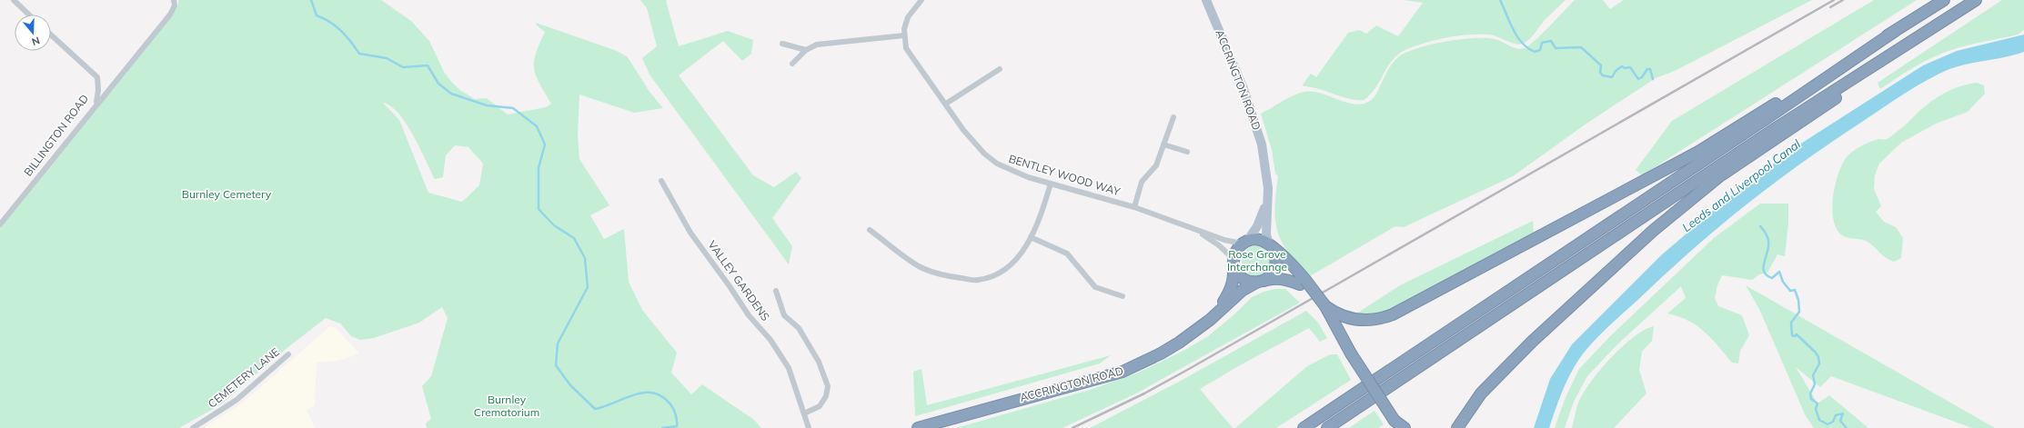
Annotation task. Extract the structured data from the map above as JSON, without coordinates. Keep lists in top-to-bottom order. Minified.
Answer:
{"streets":{"highway":["ACCRINGTON ROAD"],"street":["BILLINGTON ROAD","BENTLEY WOOD WAY","VALLEY GARDENS","CEMETERY LANE"]},"crossings":[["ACCRINGTON ROAD","BENTLEY WOOD WAY"]],"water":["Leeds and Liverpool Canal"],"parks":["Burnley Cemetery","Rose Grove Interchange","Burnley Crematorium"],"north":"bottom"}
